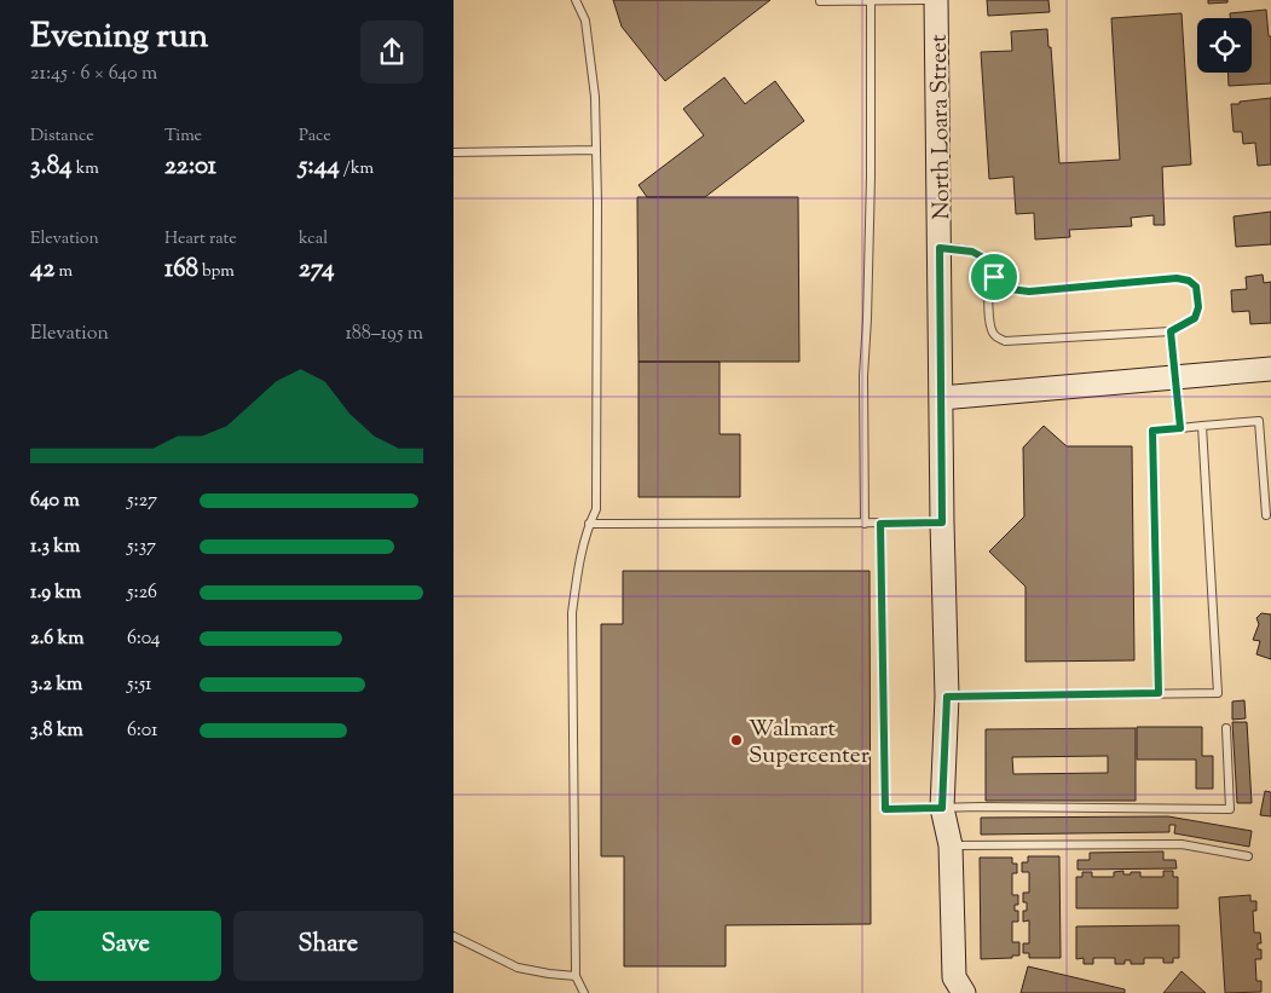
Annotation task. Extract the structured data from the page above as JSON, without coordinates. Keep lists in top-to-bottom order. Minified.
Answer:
{"streets":{"street":["North Loara Street"]},"places":["Walmart Supercenter"],"page":{"heading":["Evening run","21:45 · 6 × 640 m"],"stats":[["Distance","3.84 km"],["Time","22:01"],["Pace","5:44 /km"],["Elevation","42 m"],["Heart rate","168 bpm"],["kcal","274"]],"chart":["Elevation","188–195 m"],"list":[{"name":"640 m","note":"5:27"},{"name":"1.3 km","note":"5:37"},{"name":"1.9 km","note":"5:26"},{"name":"2.6 km","note":"6:04"},{"name":"3.2 km","note":"5:51"},{"name":"3.8 km","note":"6:01"}],"buttons":["Save","Share"]}}
